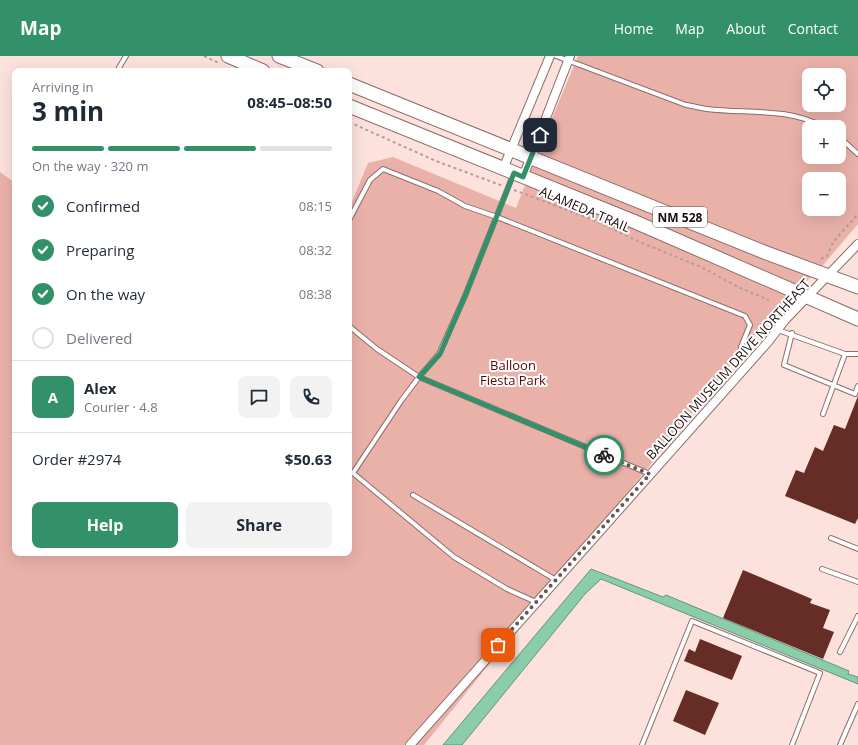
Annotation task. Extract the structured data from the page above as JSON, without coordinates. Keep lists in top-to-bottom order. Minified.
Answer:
{"streets":{"main road":["NM 528"],"street":["BALLOON MUSEUM DRIVE NORTHEAST"],"path":["ALAMEDA TRAIL"]},"crossings":[["NM 528","BALLOON MUSEUM DRIVE NORTHEAST"]],"parks":["Balloon Fiesta Park"],"page":{"header":"Map","nav":["Home","Map","About","Contact"],"map_buttons":["+","−"],"heading":["3 min","Arriving in","08:45–08:50"],"panel":["Alex","Courier · 4.8","Order #2974","$50.63"],"bar":"On the way · 320 m","list":[["Confirmed","08:15"],["Preparing","08:32"],["On the way","08:38"],"Delivered"],"round":"A","buttons":["Help","Share"]}}
